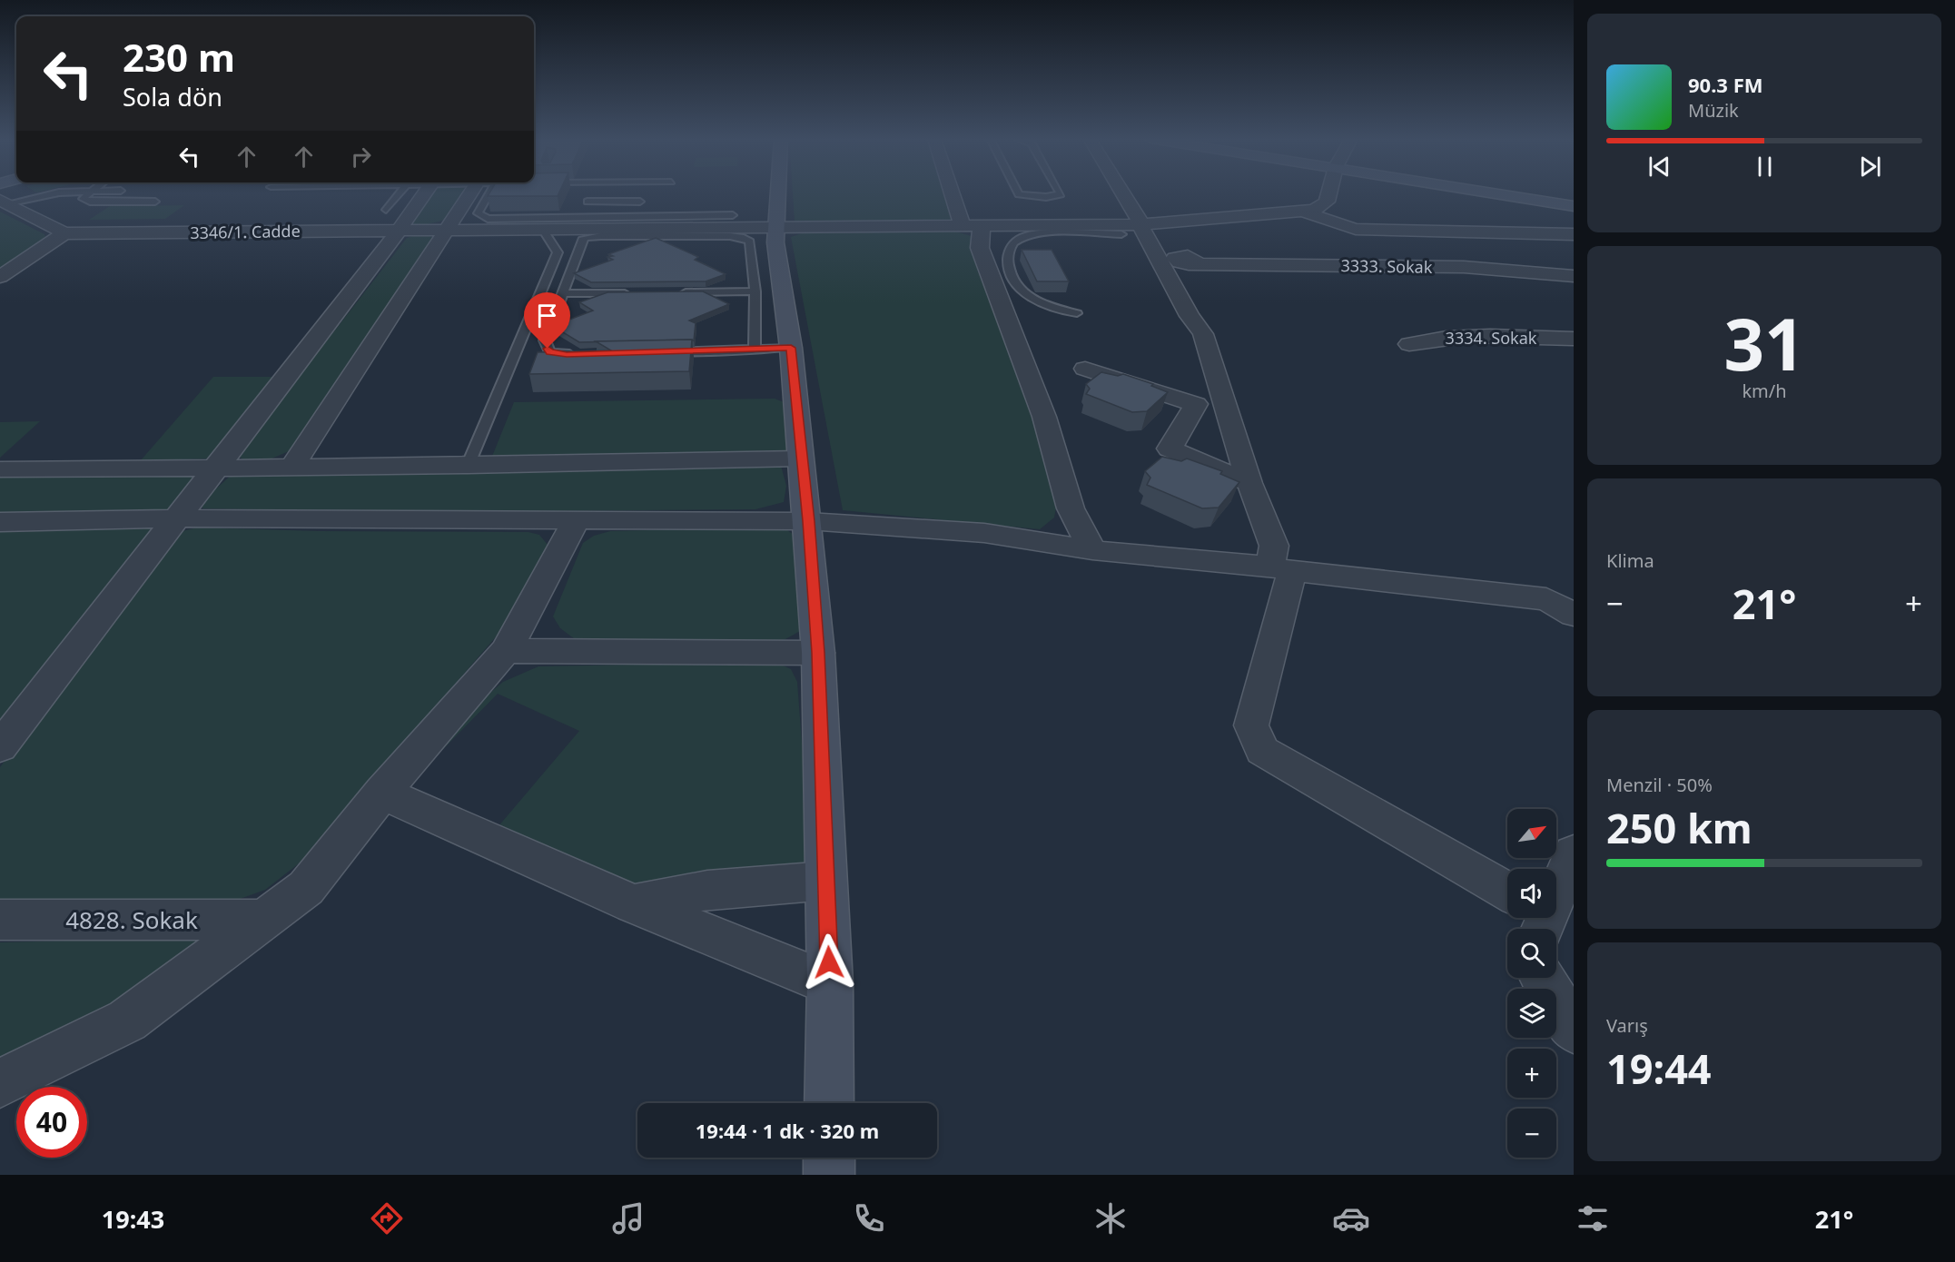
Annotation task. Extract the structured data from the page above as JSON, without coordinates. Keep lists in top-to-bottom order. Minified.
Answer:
{"streets":{"street":["3346/1. Cadde","3333. Sokak","3334. Sokak","4828. Sokak"]},"north":"top right","page":{"turn":["230 m","Sola dön"],"song":["90.3 FM","Müzik"],"tile":[["31","km/h"],"Klima",["Menzil · 50%","250 km"],["Varış","19:44"]],"heat":["−","21°","+"],"map_buttons":["+","−"],"limit":"40","trip":"19:44 · 1 dk · 320 m","tabs":["19:43","21°"]}}
